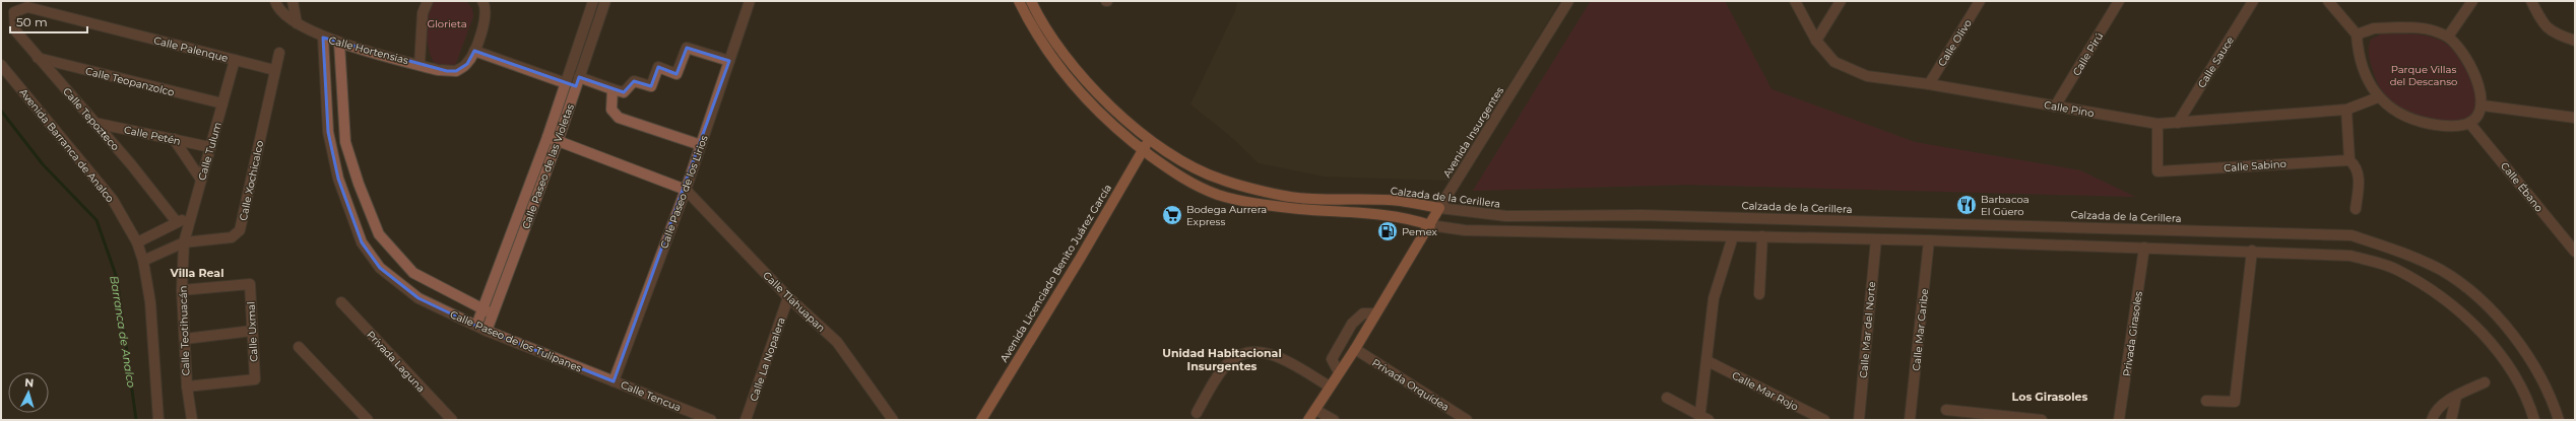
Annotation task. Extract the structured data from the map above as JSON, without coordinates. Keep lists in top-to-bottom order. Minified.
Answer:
{"streets":{"main road":["Avenida Insurgentes","Calzada de la Cerillera","Avenida Licenciado Benito Juárez García"],"street":["Calle Olivo","Calle Palenque","Calle Hortensias","Calle Pirú","Calle Sauce","Calle Teopanzolco","Calle Pino","Calle Tepozteco","Calle Petén","Avenida Barranca de Analco","Calle Tulum","Calle Sabino","Calle Paseo de las Violetas","Calle Xochicalco","Calle Ébano","Calle Paseo de los Lirios","Calle Tlahuapan","Calle Mar del Norte","Calle Mar Caribe","Calle Teotihuacán","Calle Uxmal","Privada Girasoles","Calle Paseo de los Tulipanes","Calle La Nopalera","Privada Laguna","Privada Orquídea","Calle Mar Rojo","Calle Tencua"]},"crossings":[["Calle Olivo","Calle Pino"],["Calle Palenque","Calle Tepozteco"],["Calle Palenque","Calle Tulum"],["Calle Palenque","Calle Xochicalco"],["Calle Hortensias","Calle Paseo de los Tulipanes"],["Calle Pirú","Calle Pino"],["Calle Sauce","Calle Pino"],["Calle Teopanzolco","Calle Tepozteco"],["Calle Teopanzolco","Calle Tulum"],["Calle Pino","Calle Sabino"],["Calle Pino","Calle Ébano"],["Calle Tepozteco","Calle Petén"],["Avenida Insurgentes","Calzada de la Cerillera"],["Avenida Insurgentes","Privada Orquídea"],["Calle Petén","Calle Tulum"],["Avenida Barranca de Analco","Calle Xochicalco"],["Calle Tulum","Calle Xochicalco"],["Calle Tulum","Calle Teotihuacán"],["Calle Paseo de las Violetas","Calle Paseo de los Tulipanes"],["Calle Xochicalco","Calle Teotihuacán"],["Calle Paseo de los Lirios","Calle Tlahuapan"],["Calle Paseo de los Lirios","Calle Paseo de los Tulipanes"],["Calle Paseo de los Lirios","Calle Tencua"],["Calzada de la Cerillera","Avenida Licenciado Benito Juárez García"],["Calle Tlahuapan","Calle La Nopalera"],["Calle Teotihuacán","Calle Uxmal"],["Calle Paseo de los Tulipanes","Calle Tencua"]],"districts":["Villa Real","Unidad Habitacional Insurgentes","Los Girasoles"],"water":["Barranca de Analco"],"parks":["Glorieta","Parque Villas del Descanso"],"places":{"restaurant":["Barbacoa El Güero"],"supermarket":["Bodega Aurrera Express"],"fuel station":["Pemex"]},"scale_bar":"50 m","north":"top"}
